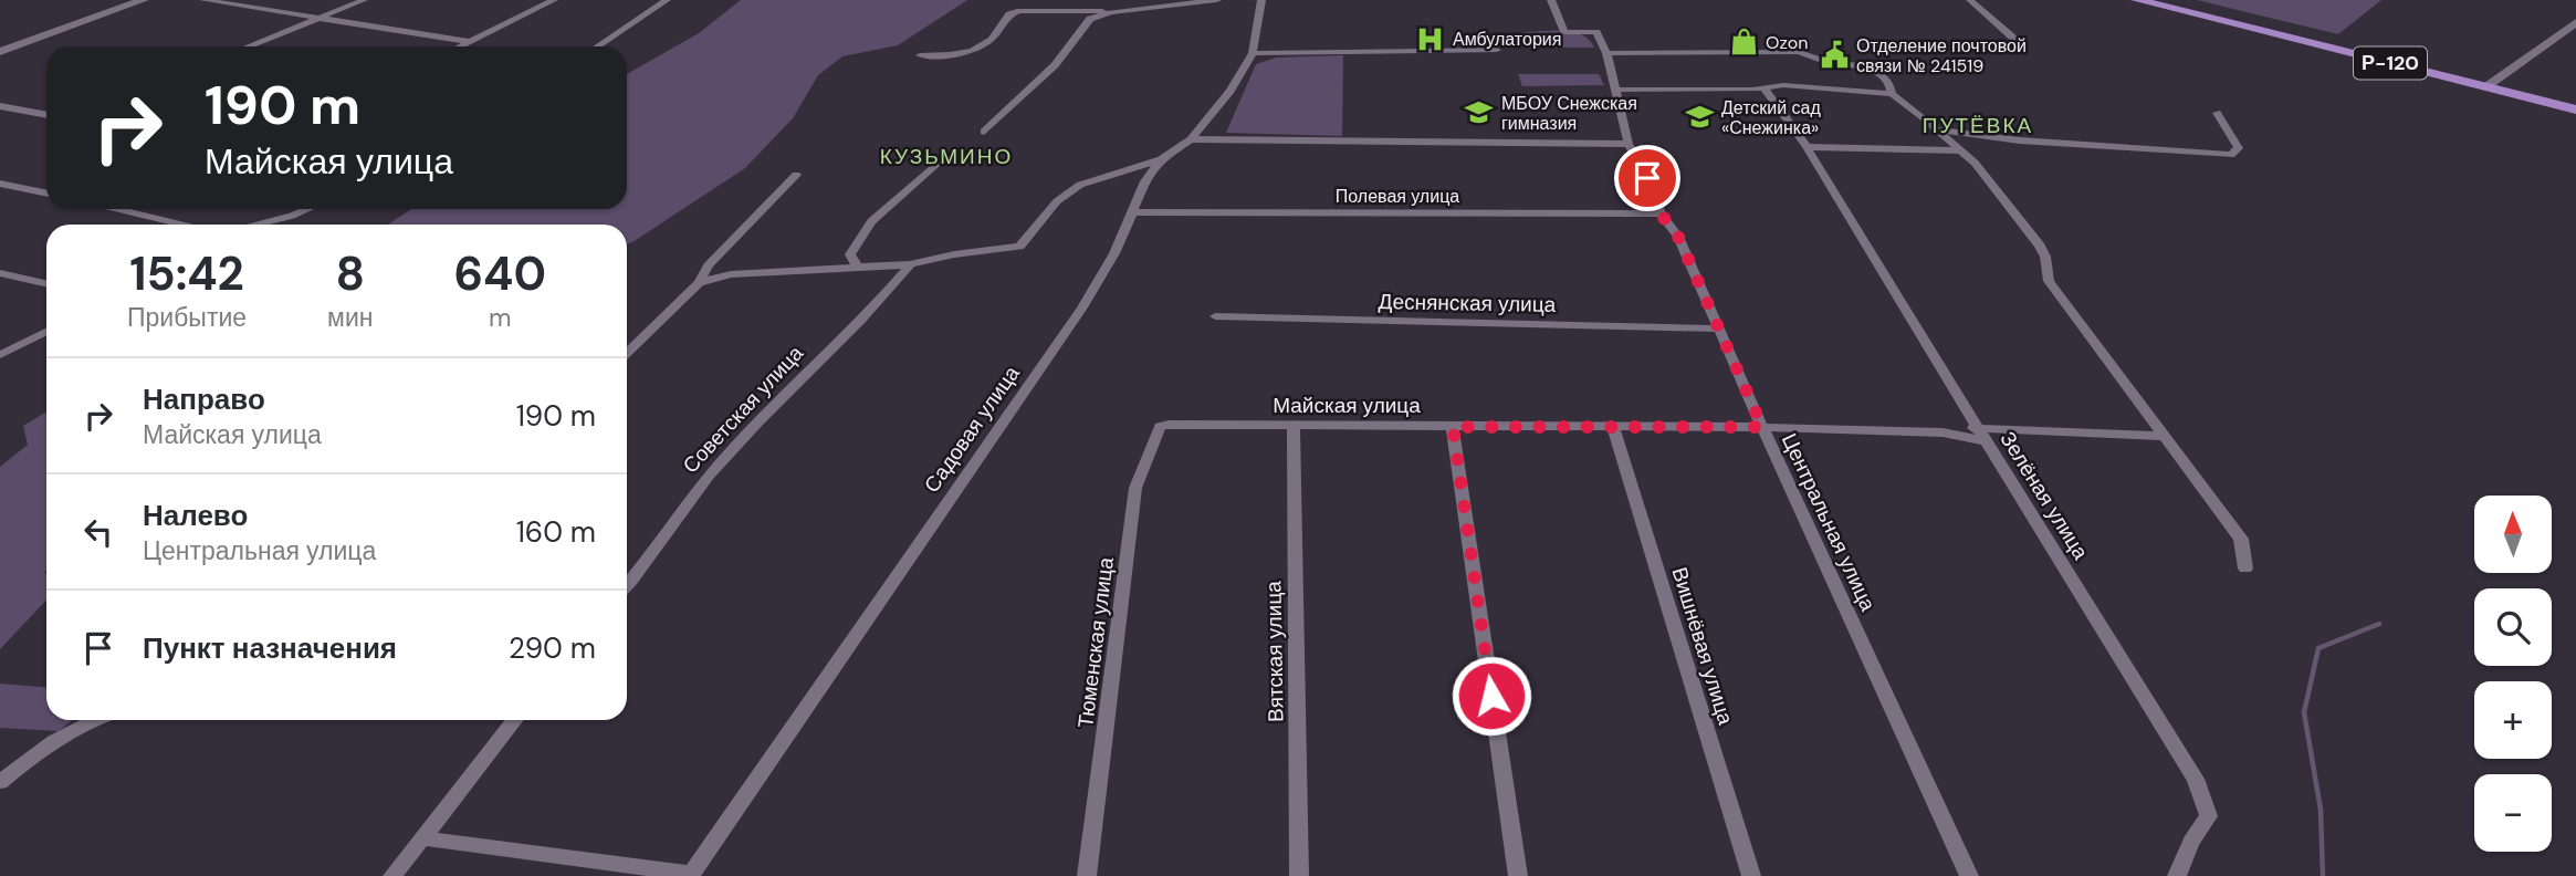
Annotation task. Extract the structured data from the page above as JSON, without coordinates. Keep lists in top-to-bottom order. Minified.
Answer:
{"streets":{"main road":["Р-120"],"street":["Полевая улица","Деснянская улица","Майская улица","Советская улица","Садовая улица","Зелёная улица","Центральная улица","Тюменская улица","Вишнёвая улица","Вятская улица"]},"crossings":[["Полевая улица","Садовая улица"],["Полевая улица","Центральная улица"],["Деснянская улица","Центральная улица"],["Майская улица","Центральная улица"],["Майская улица","Тюменская улица"],["Майская улица","Вишнёвая улица"],["Майская улица","Вятская улица"]],"districts":["ПУТЁВКА","КУЗЬМИНО"],"places":{"hospital":["Амбулатория"],"shop":["Ozon"],"public building":["Отделение почтовой связи № 241519"],"school or university":["МБОУ Снежская гимназия","Детский сад «Снежинка»"]},"north":"top","page":{"turn":["190 m","Майская улица"],"eta":["15:42","Прибытие","8","мин","640","m"],"list":[{"name":"Направо","note":"Майская улица","value":"190 m"},{"name":"Налево","note":"Центральная улица","value":"160 m"},{"name":"Пункт назначения","value":"290 m"}],"map_buttons":["+","−"]}}
